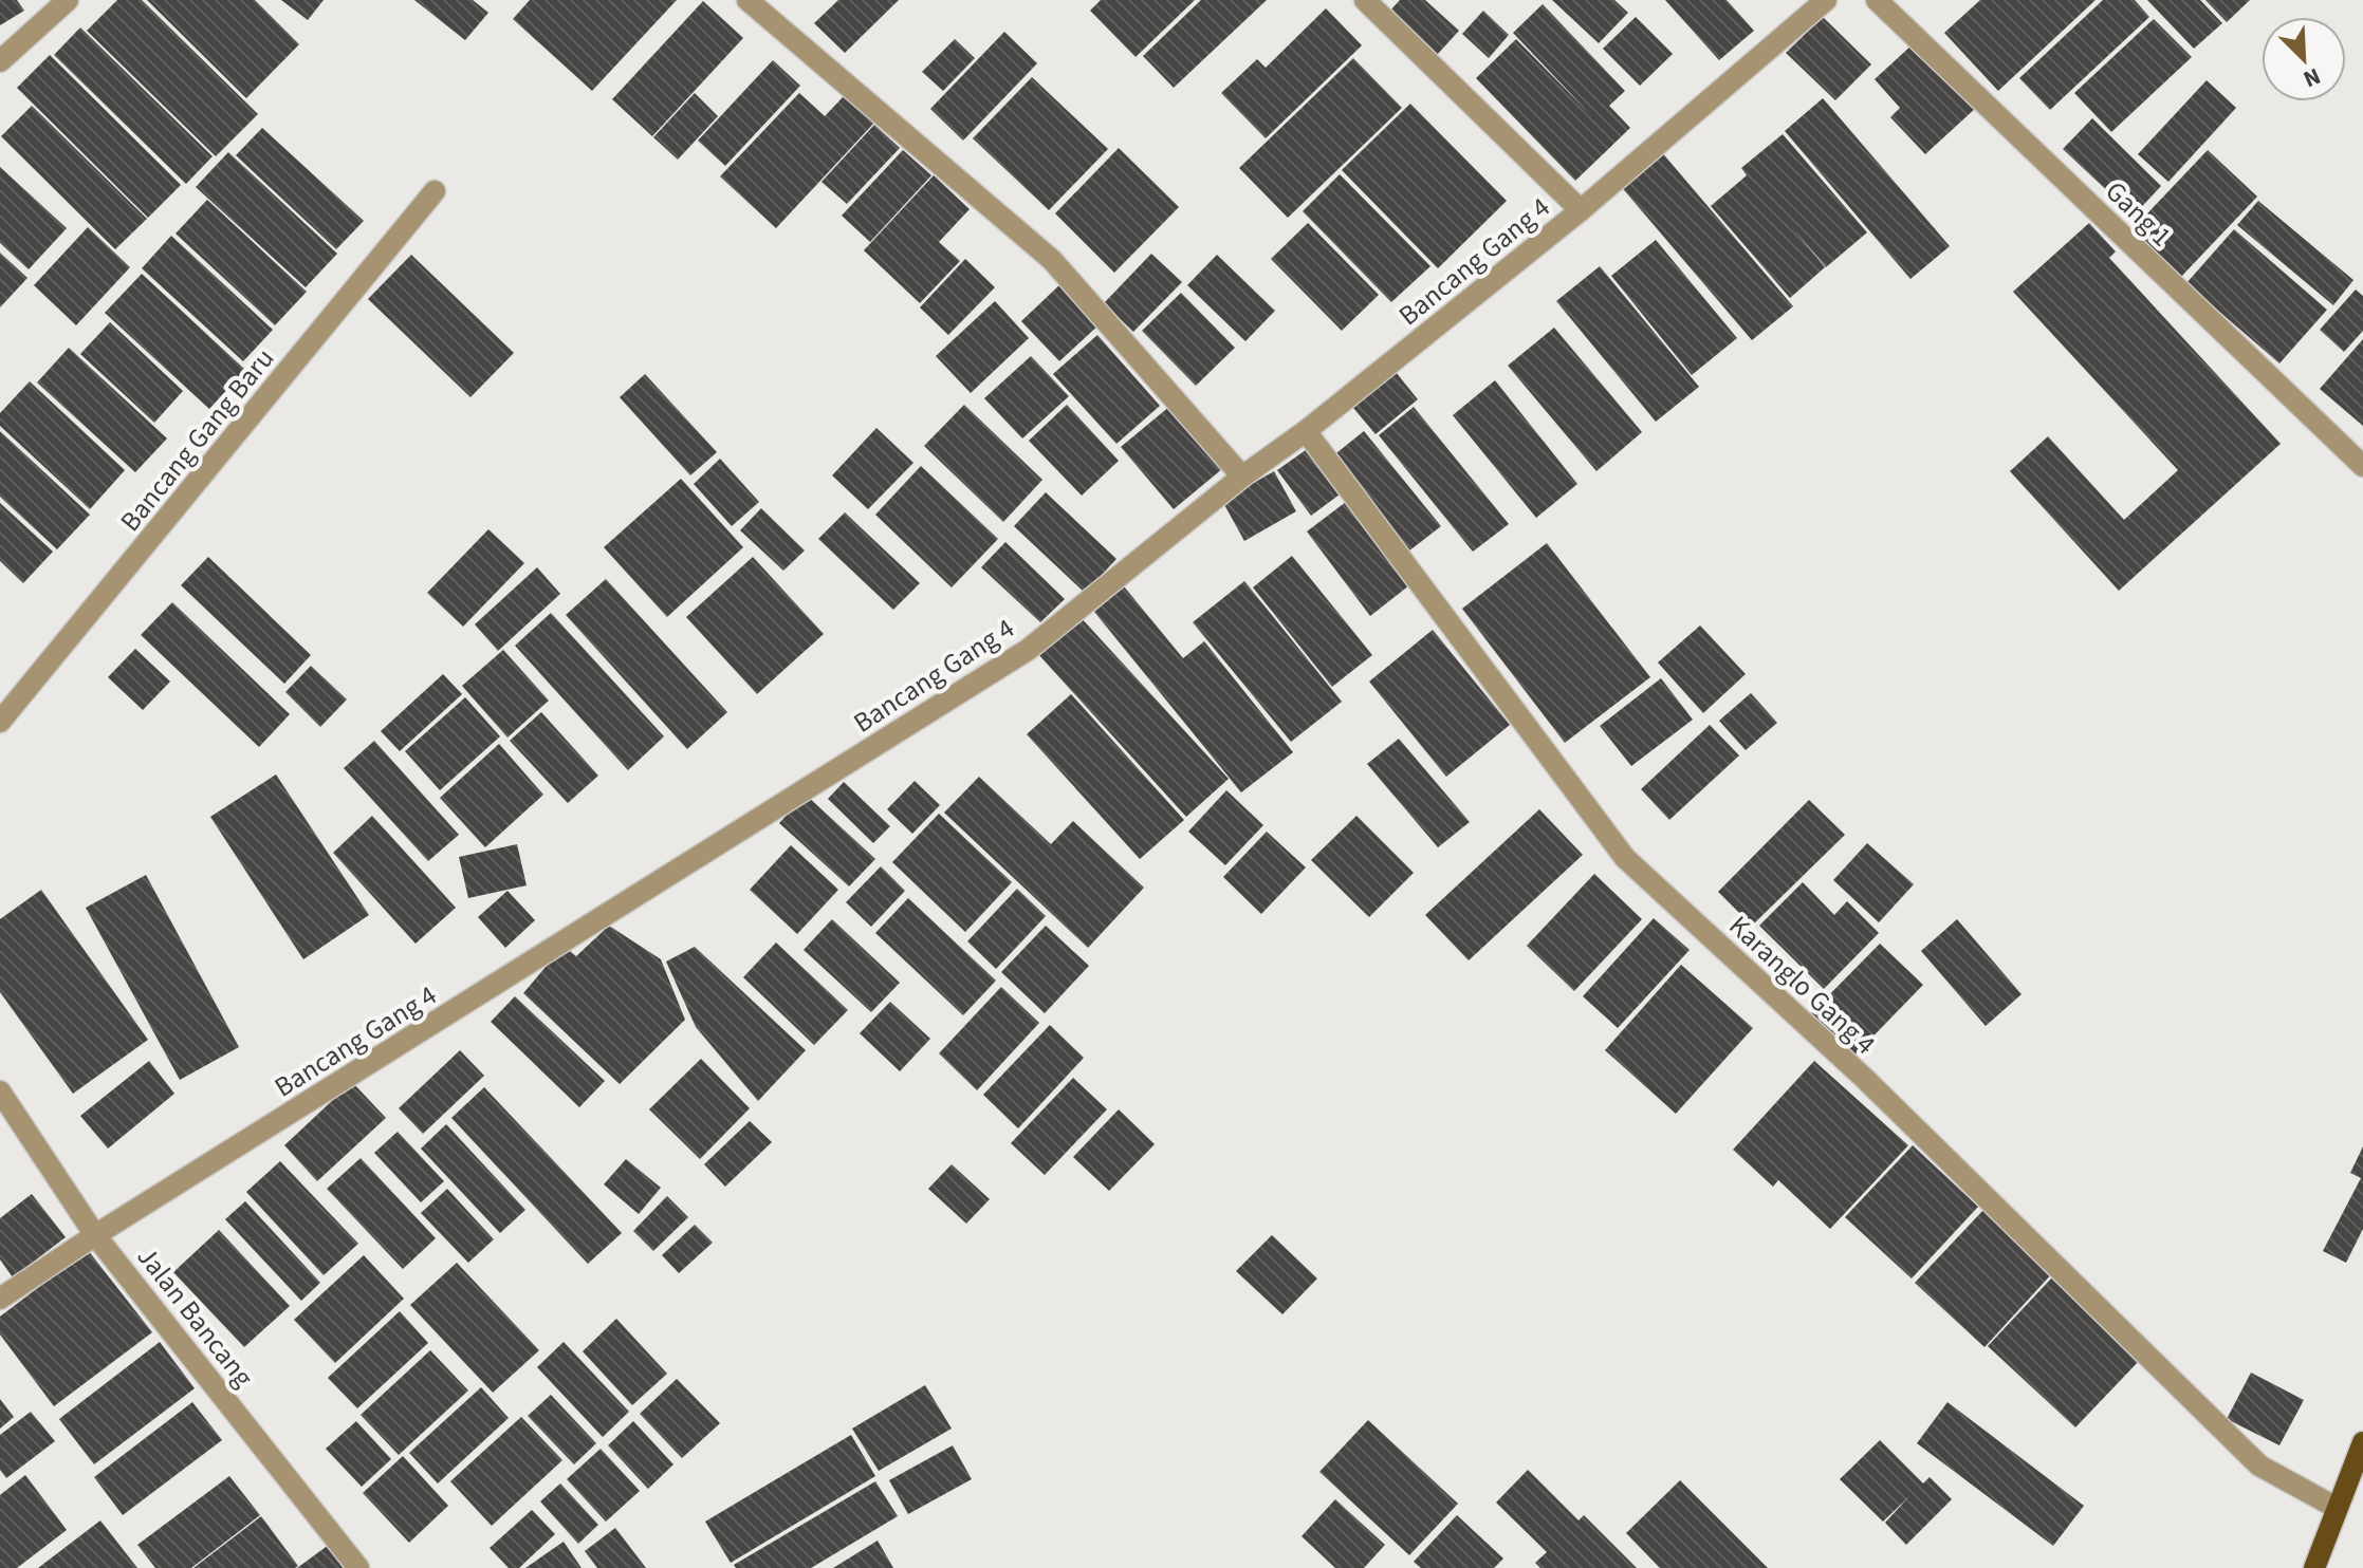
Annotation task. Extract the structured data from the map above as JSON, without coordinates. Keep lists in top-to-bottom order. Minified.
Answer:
{"streets":{"street":["Gang 1","Bancang Gang 4","Bancang Gang Baru","Karanglo Gang 4","Jalan Bancang"]},"crossings":[["Bancang Gang 4","Karanglo Gang 4"],["Bancang Gang 4","Jalan Bancang"]],"north":"bottom right"}
